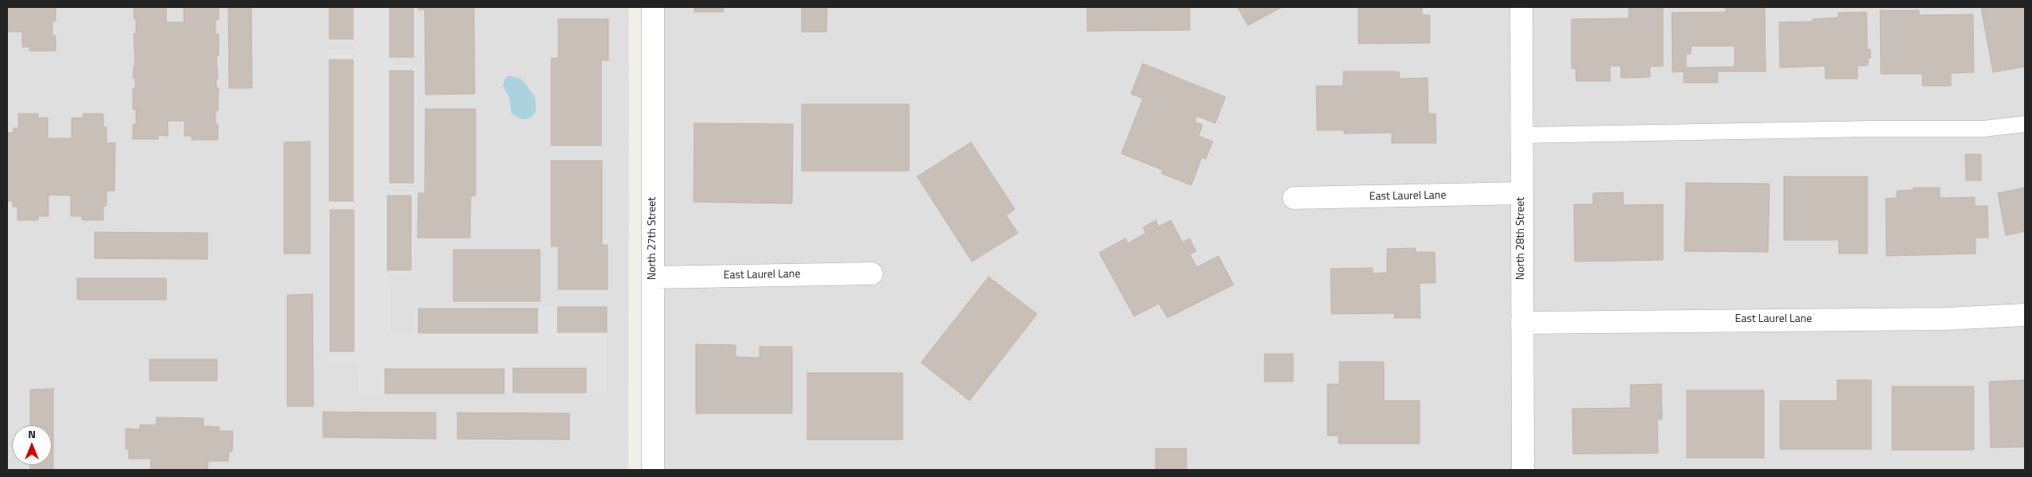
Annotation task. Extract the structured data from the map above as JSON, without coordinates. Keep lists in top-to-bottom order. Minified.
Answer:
{"streets":{"street":["East Laurel Lane","North 27th Street","North 28th Street"]},"crossings":[["East Laurel Lane","North 27th Street"],["East Laurel Lane","North 28th Street"]],"north":"top"}
